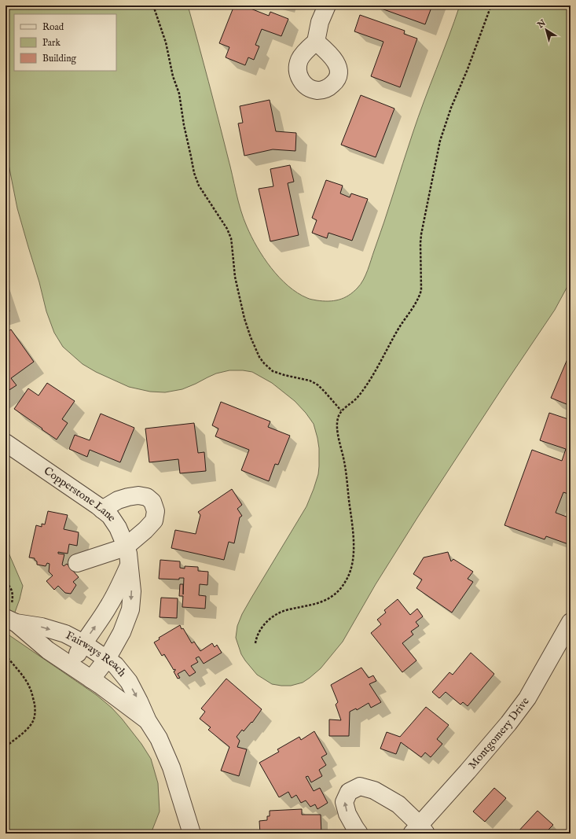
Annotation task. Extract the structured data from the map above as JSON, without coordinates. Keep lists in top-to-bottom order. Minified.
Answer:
{"streets":{"street":["Copperstone Lane","Fairways Reach","Montgomery Drive"]},"crossings":[["Copperstone Lane","Fairways Reach"]],"legend":["Road","Park","Building"],"north":"top left"}
